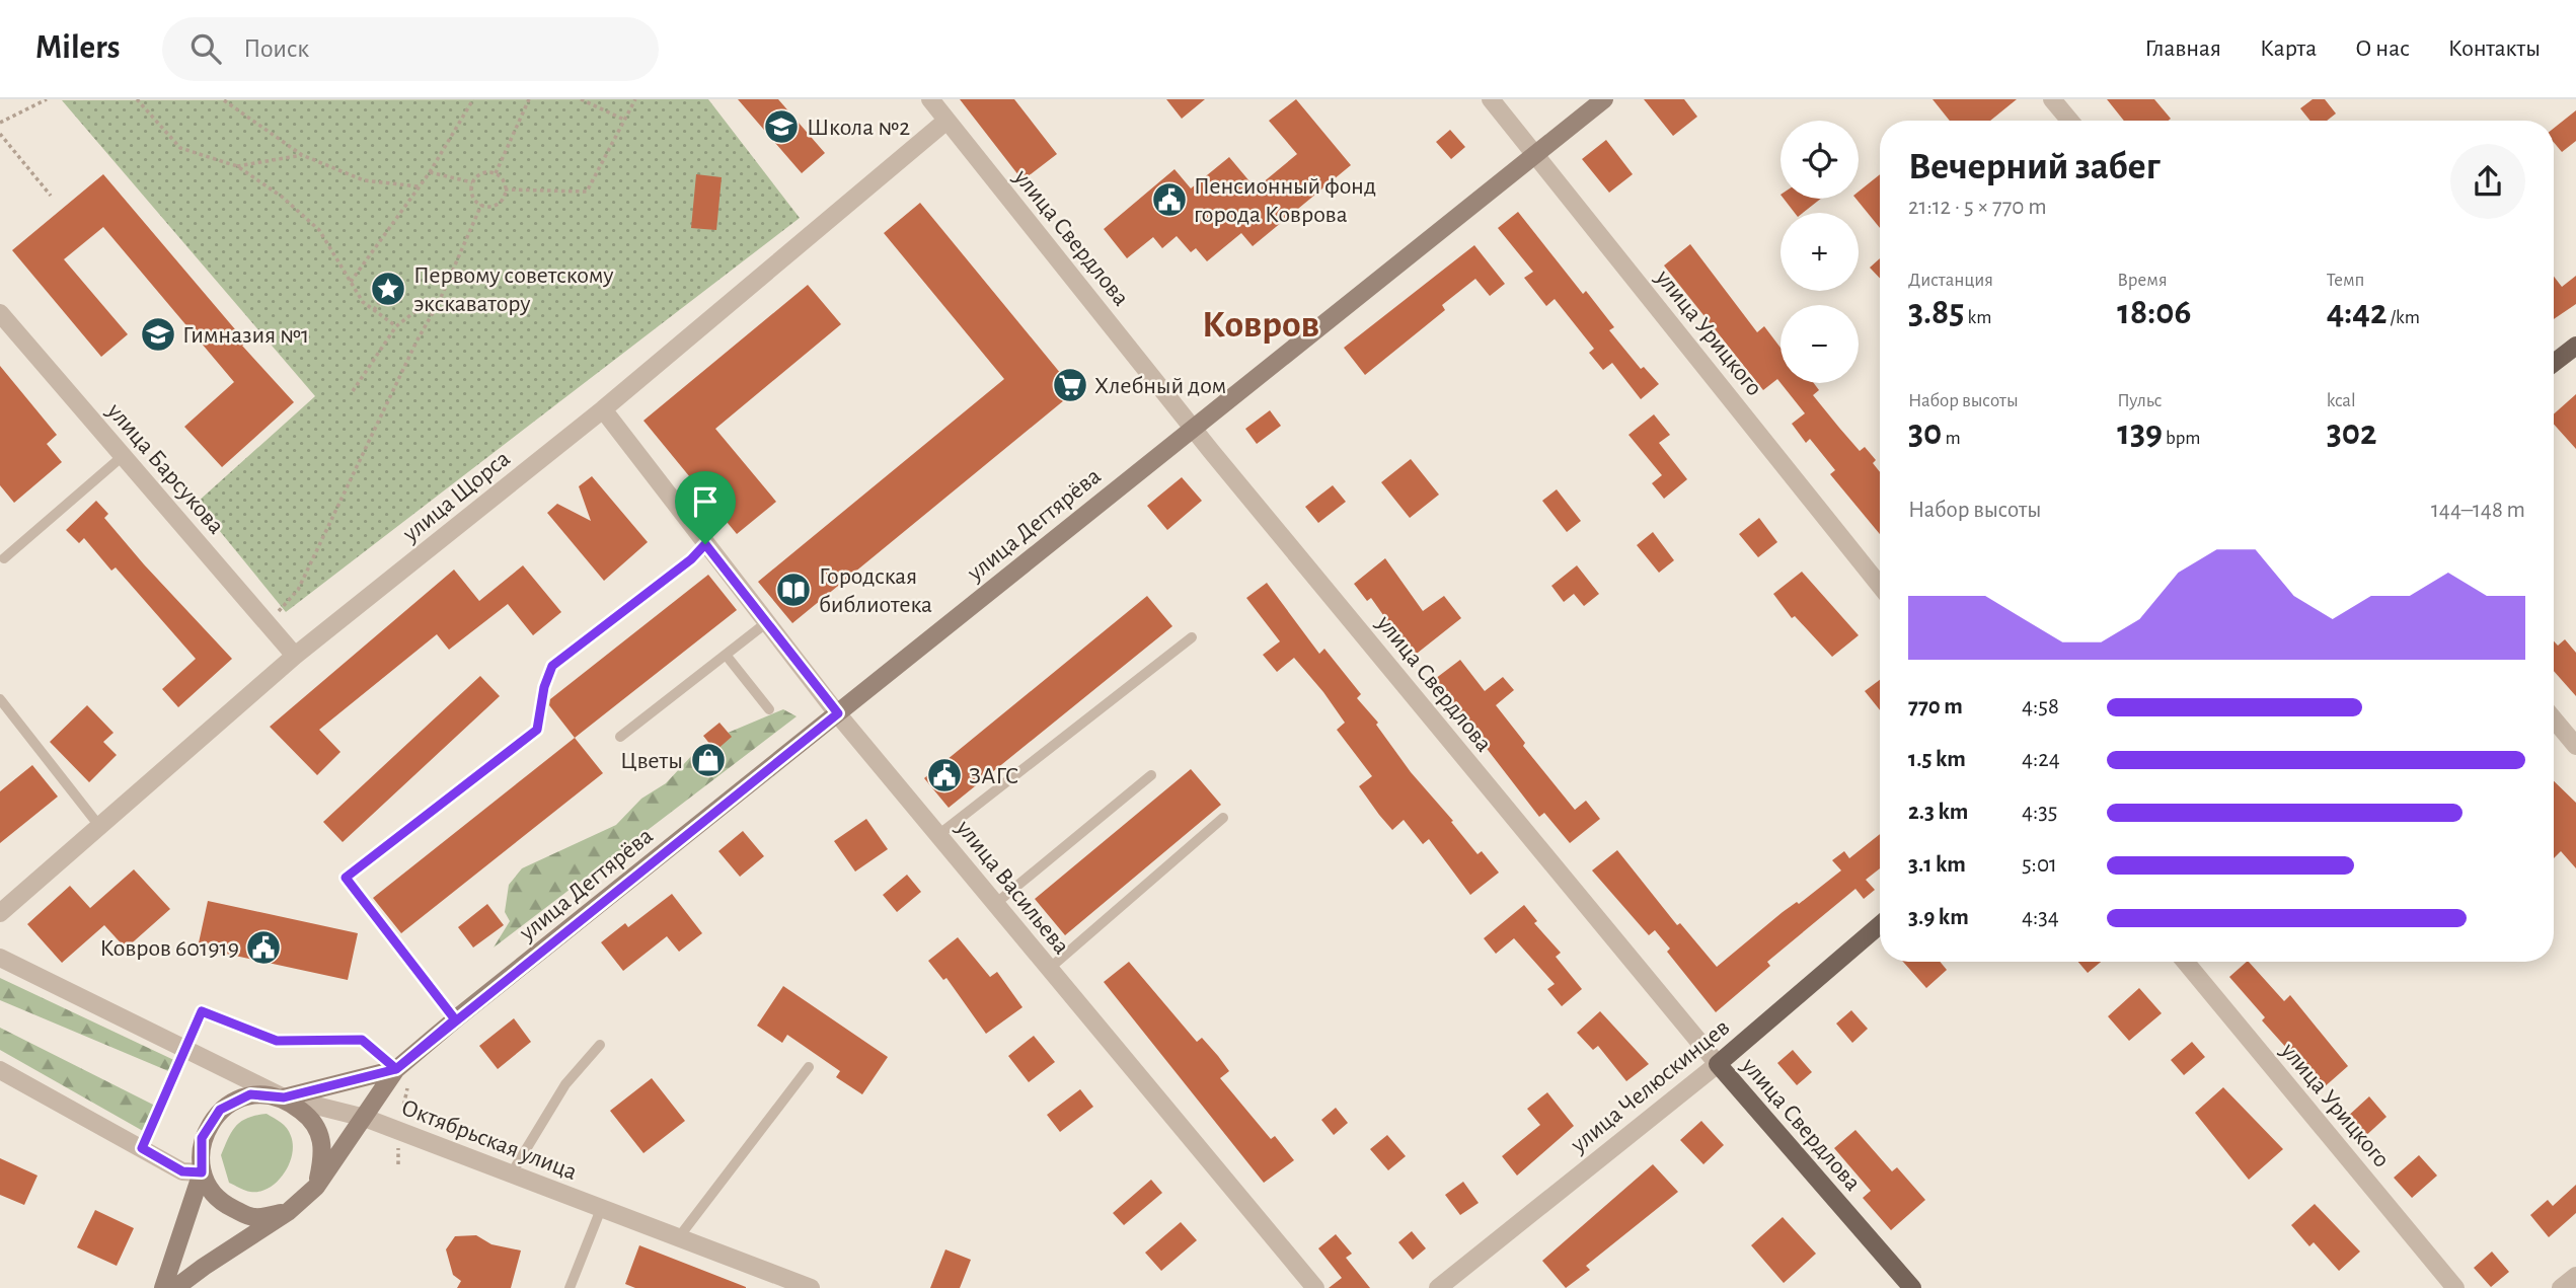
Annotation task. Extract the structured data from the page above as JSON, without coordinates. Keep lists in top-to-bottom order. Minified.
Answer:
{"streets":{"main road":["улица Свердлова","улица Дегтярёва","улица Челюскинцев"],"street":["улица Урицкого","улица Барсукова","улица Щорса","улица Васильева","Октябрьская улица"]},"crossings":[["улица Свердлова","улица Щорса"],["улица Свердлова","улица Дегтярёва"],["улица Свердлова","улица Челюскинцев"],["улица Урицкого","улица Дегтярёва"],["улица Барсукова","улица Щорса"],["улица Щорса","улица Васильева"],["улица Дегтярёва","улица Васильева"],["улица Дегтярёва","Октябрьская улица"]],"districts":["Ковров"],"places":{"school or university":["Школа №2","Гимназия №1"],"public building":["Пенсионный фонд города Коврова","ЗАГС","Ковров 601919"],"place":["Первому советскому экскаватору"],"supermarket":["Хлебный дом"],"library":["Городская библиотека"],"shop":["Цветы"]},"page":{"header":"Milers","search":"Поиск","nav":["Главная","Карта","О нас","Контакты"],"map_buttons":["+","−"],"heading":["Вечерний забег","21:12 · 5 × 770 m"],"stats":[["Дистанция","3.85 km"],["Время","18:06"],["Темп","4:42 /km"],["Набор высоты","30 m"],["Пульс","139 bpm"],["kcal","302"]],"chart":["Набор высоты","144–148 m"],"list":[{"name":"770 m","note":"4:58"},{"name":"1.5 km","note":"4:24"},{"name":"2.3 km","note":"4:35"},{"name":"3.1 km","note":"5:01"},{"name":"3.9 km","note":"4:34"}]}}
